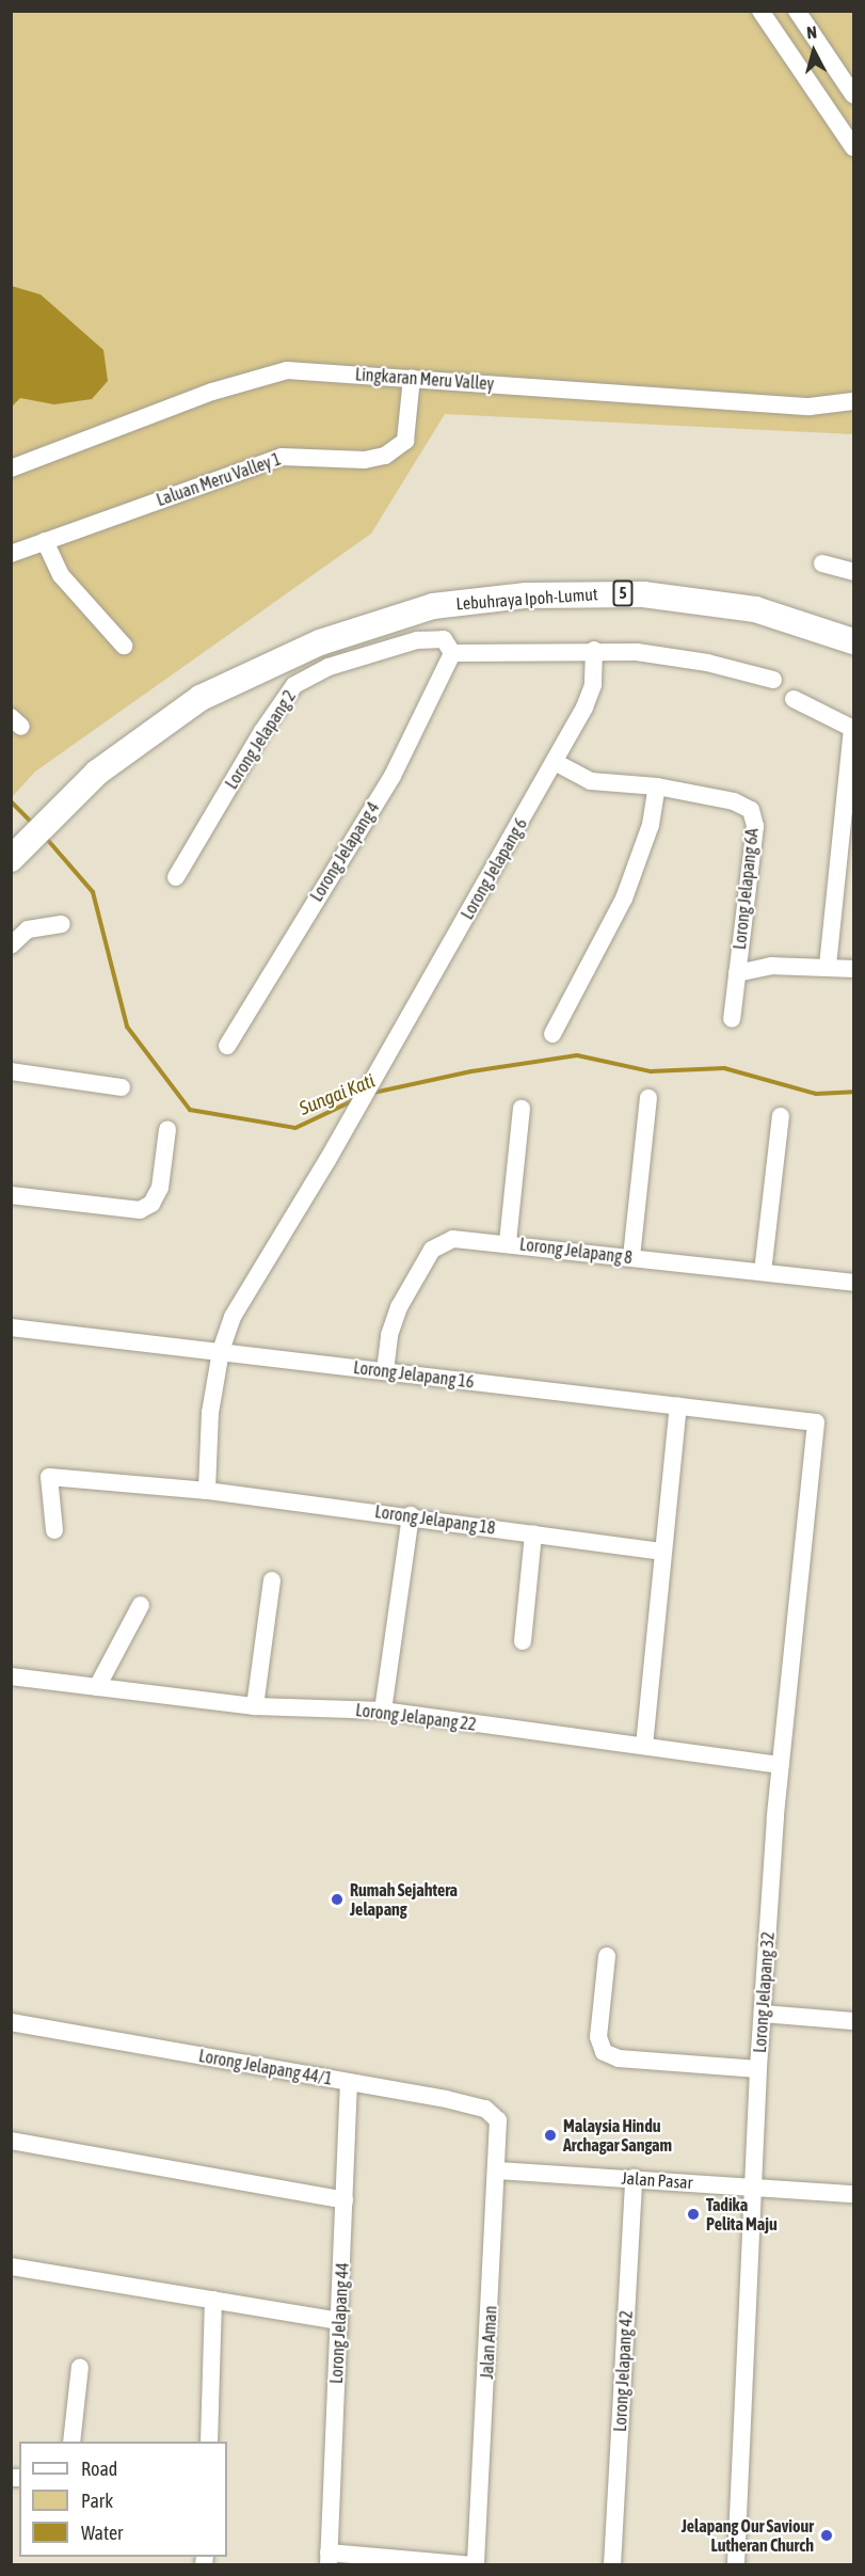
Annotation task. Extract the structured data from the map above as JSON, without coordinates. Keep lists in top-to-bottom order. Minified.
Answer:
{"streets":{"highway":["5","Lebuhraya Ipoh-Lumut"],"street":["Lingkaran Meru Valley","Laluan Meru Valley 1","Lorong Jelapang 2","Lorong Jelapang 4","Lorong Jelapang 6","Lorong Jelapang 6A","Lorong Jelapang 8","Lorong Jelapang 16","Lorong Jelapang 18","Lorong Jelapang 22","Lorong Jelapang 32","Lorong Jelapang 44/1","Jalan Pasar","Lorong Jelapang 44","Jalan Aman","Lorong Jelapang 42"]},"crossings":[["Lingkaran Meru Valley","Laluan Meru Valley 1"],["Lorong Jelapang 2","Lorong Jelapang 4"],["Lorong Jelapang 6","Lorong Jelapang 6A"],["Lorong Jelapang 6","Lorong Jelapang 16"],["Lorong Jelapang 8","Lorong Jelapang 16"],["Lorong Jelapang 16","Lorong Jelapang 32"],["Lorong Jelapang 22","Lorong Jelapang 32"],["Lorong Jelapang 32","Jalan Pasar"],["Lorong Jelapang 44/1","Lorong Jelapang 44"],["Lorong Jelapang 44/1","Jalan Aman"],["Jalan Pasar","Jalan Aman"],["Jalan Pasar","Lorong Jelapang 42"]],"water":["Sungai Kati"],"places":["Rumah Sejahtera Jelapang","Malaysia Hindu Archagar Sangam","Tadika Pelita Maju","Jelapang Our Saviour Lutheran Church"],"legend":["Road","Park","Water"],"north":"top"}
